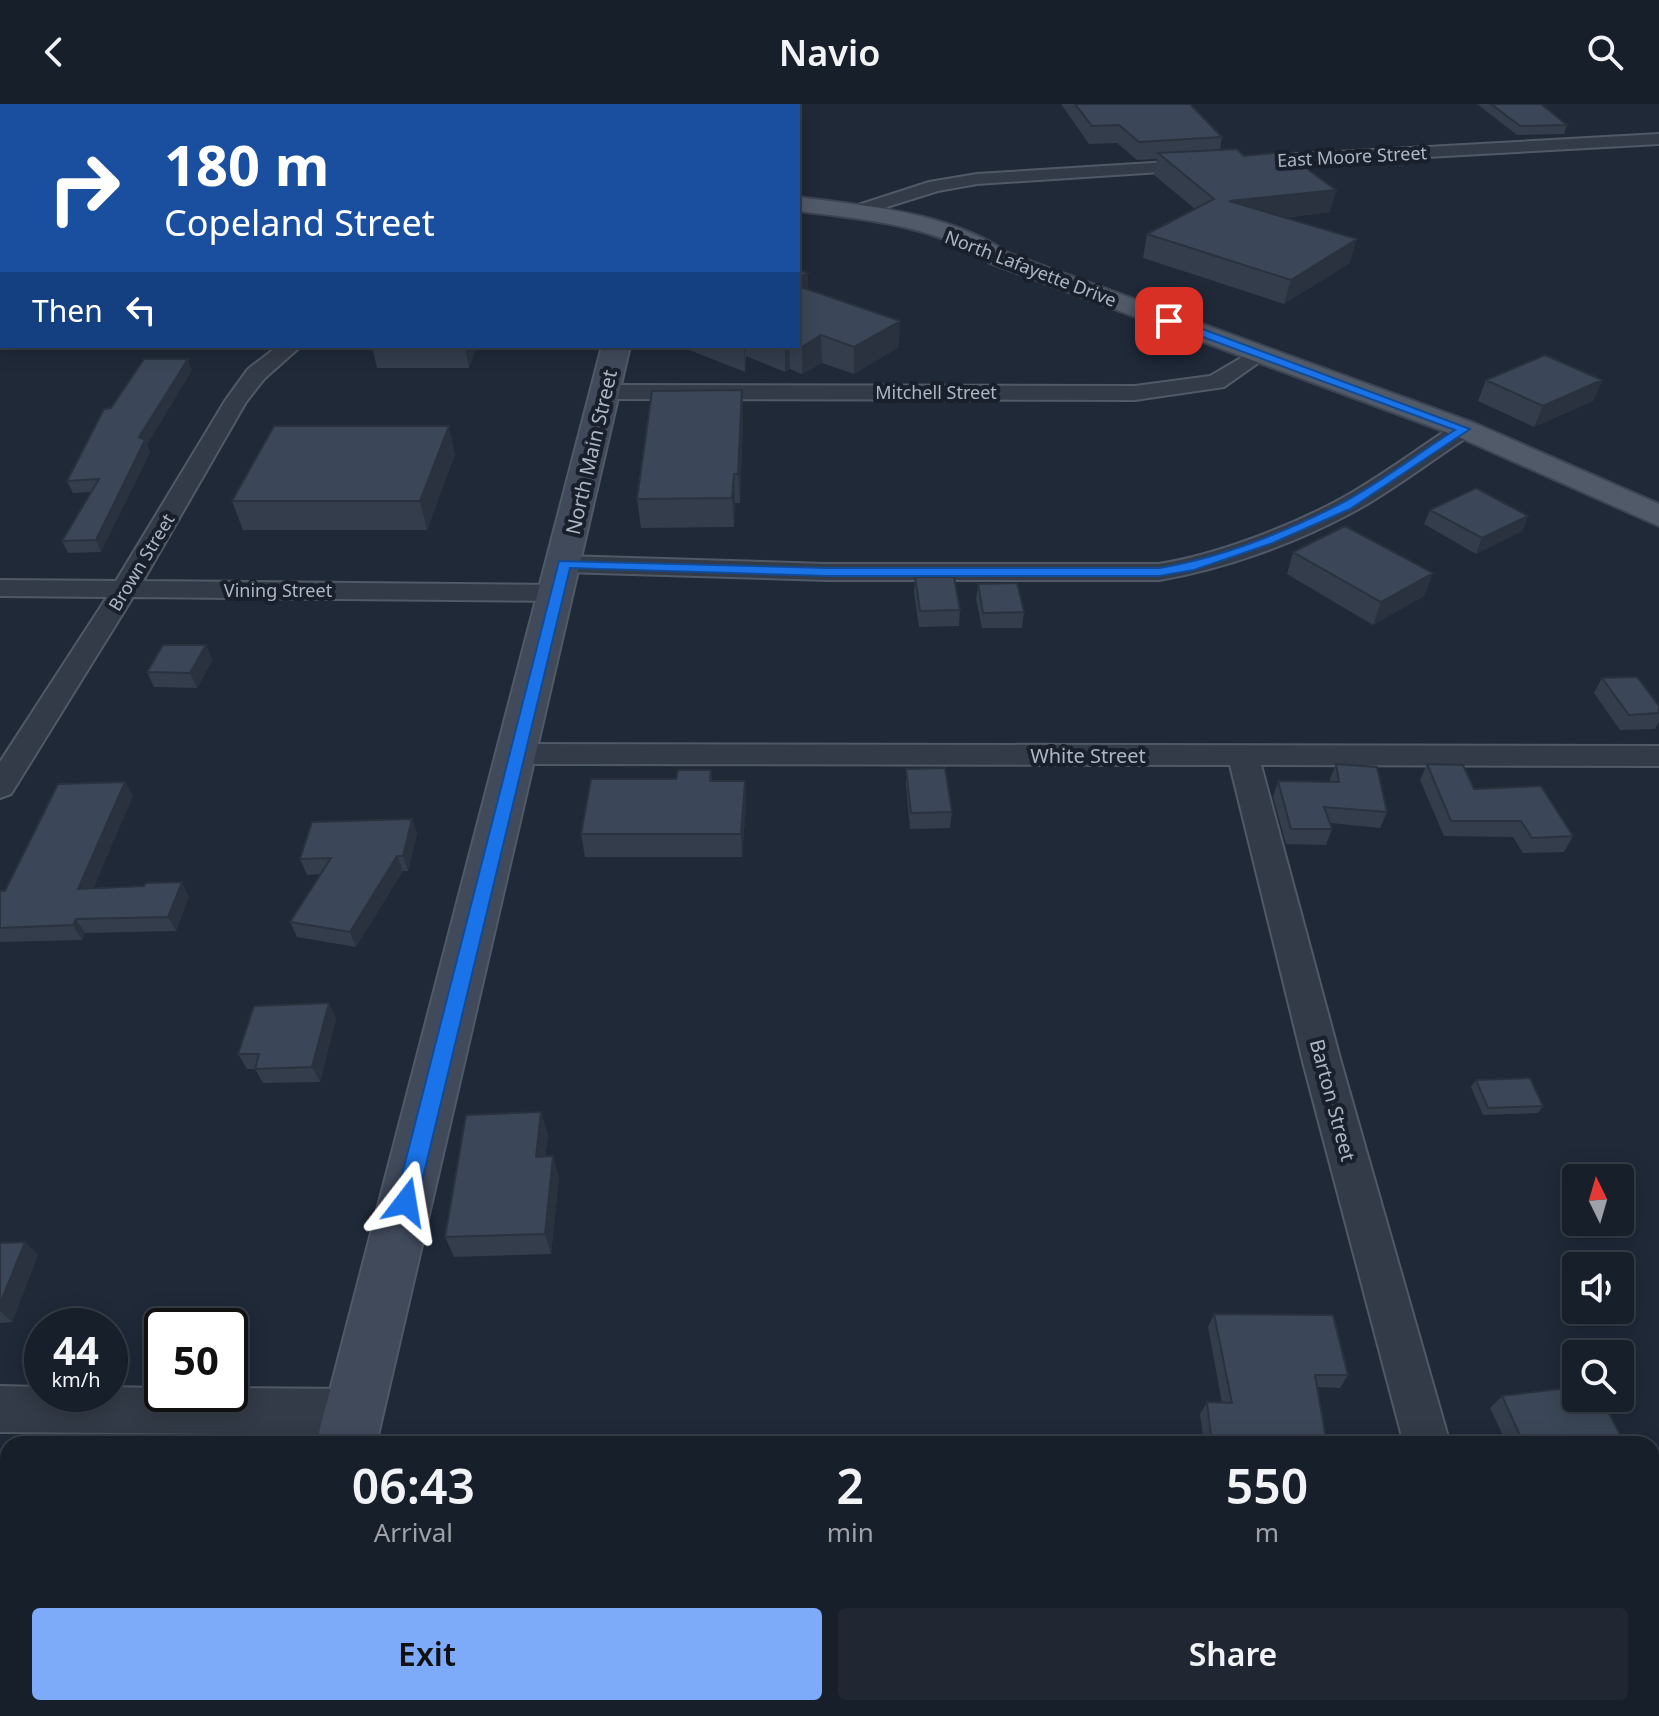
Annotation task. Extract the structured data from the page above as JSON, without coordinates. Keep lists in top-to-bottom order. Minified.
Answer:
{"streets":{"main road":["North Lafayette Drive","North Main Street"],"street":["East Moore Street","Mitchell Street","Brown Street","Vining Street","White Street","Barton Street"]},"crossings":[["East Moore Street","North Lafayette Drive"],["North Lafayette Drive","Mitchell Street"],["North Lafayette Drive","Vining Street"],["Mitchell Street","North Main Street"],["North Main Street","Vining Street"],["North Main Street","White Street"],["Brown Street","Vining Street"],["White Street","Barton Street"]],"north":"top","page":{"header":"Navio","turn":["180 m","Copeland Street"],"then":"Then","speed":"44 km/h","limit":"50","eta":["06:43","Arrival","2","min","550","m"],"buttons":["Exit","Share"]}}
